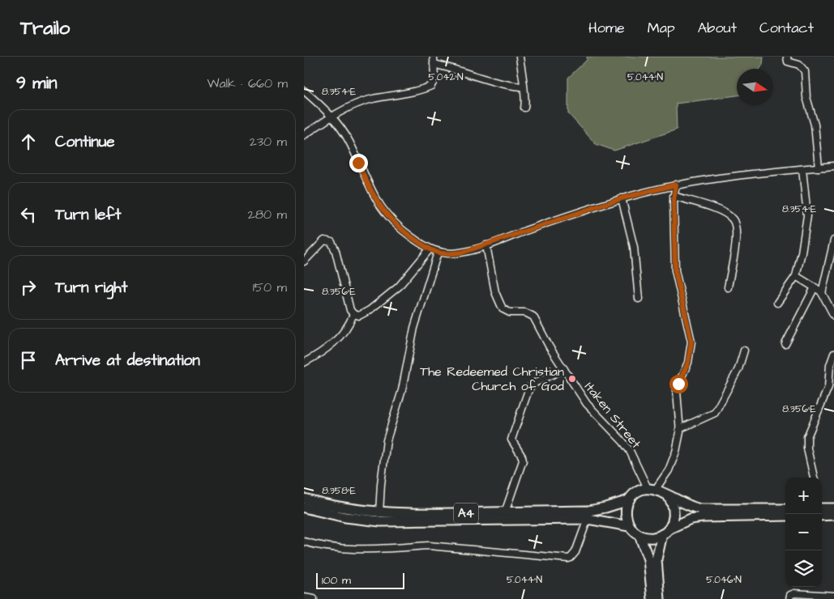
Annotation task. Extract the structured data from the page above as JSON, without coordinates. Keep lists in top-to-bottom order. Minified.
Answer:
{"streets":{"highway":["A4"],"street":["Itaken Street"]},"crossings":[["Itaken Street","A4"]],"places":["The Redeemed Christian Church of God"],"scale_bar":"100 m","north":"right","page":{"header":"Trailo","nav":["Home","Map","About","Contact"],"heading":["9 min","Walk · 660 m"],"list":[["Continue","230 m"],["Turn left","280 m"],["Turn right","150 m"],"Arrive at destination"],"map_buttons":["+","−"],"scale":"100 m"},"coordinates":["5.042°N","5.044°N","8.354°E","8.356°E","8.358°E","5.046°N"]}
